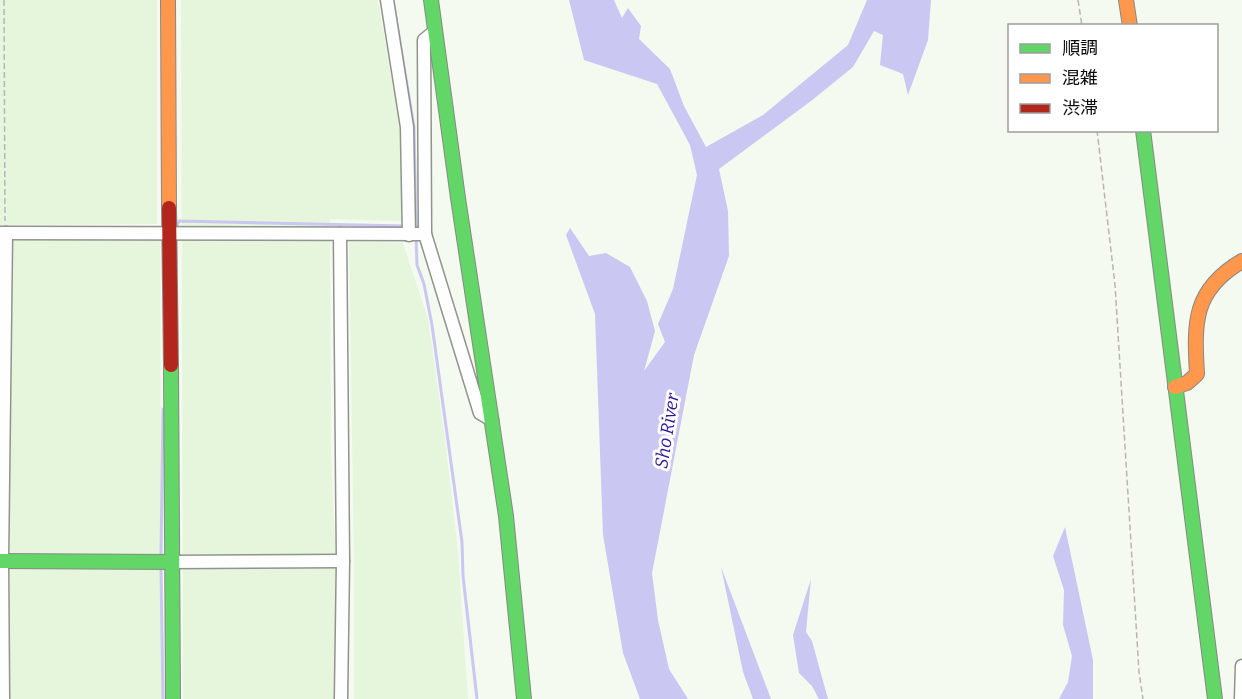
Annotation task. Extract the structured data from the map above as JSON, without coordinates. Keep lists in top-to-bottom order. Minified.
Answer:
{"water":["Sho River"],"legend":["順調","混雑","渋滞"]}
